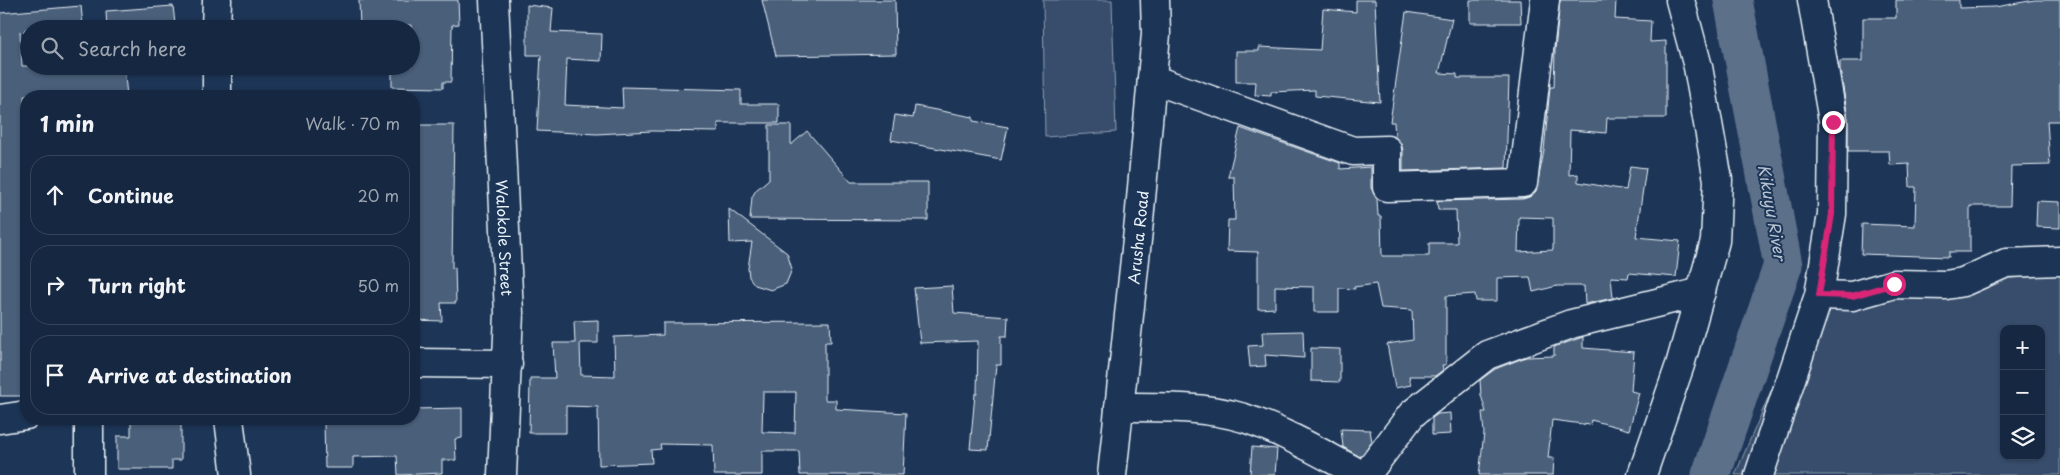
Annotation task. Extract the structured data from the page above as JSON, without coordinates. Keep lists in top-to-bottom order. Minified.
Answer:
{"streets":{"main road":["Walokole Street","Arusha Road"]},"water":["Kikuyu River"],"page":{"search":"Search here","heading":["1 min","Walk · 70 m"],"list":[["Continue","20 m"],["Turn right","50 m"],"Arrive at destination"],"map_buttons":["+","−"]}}
